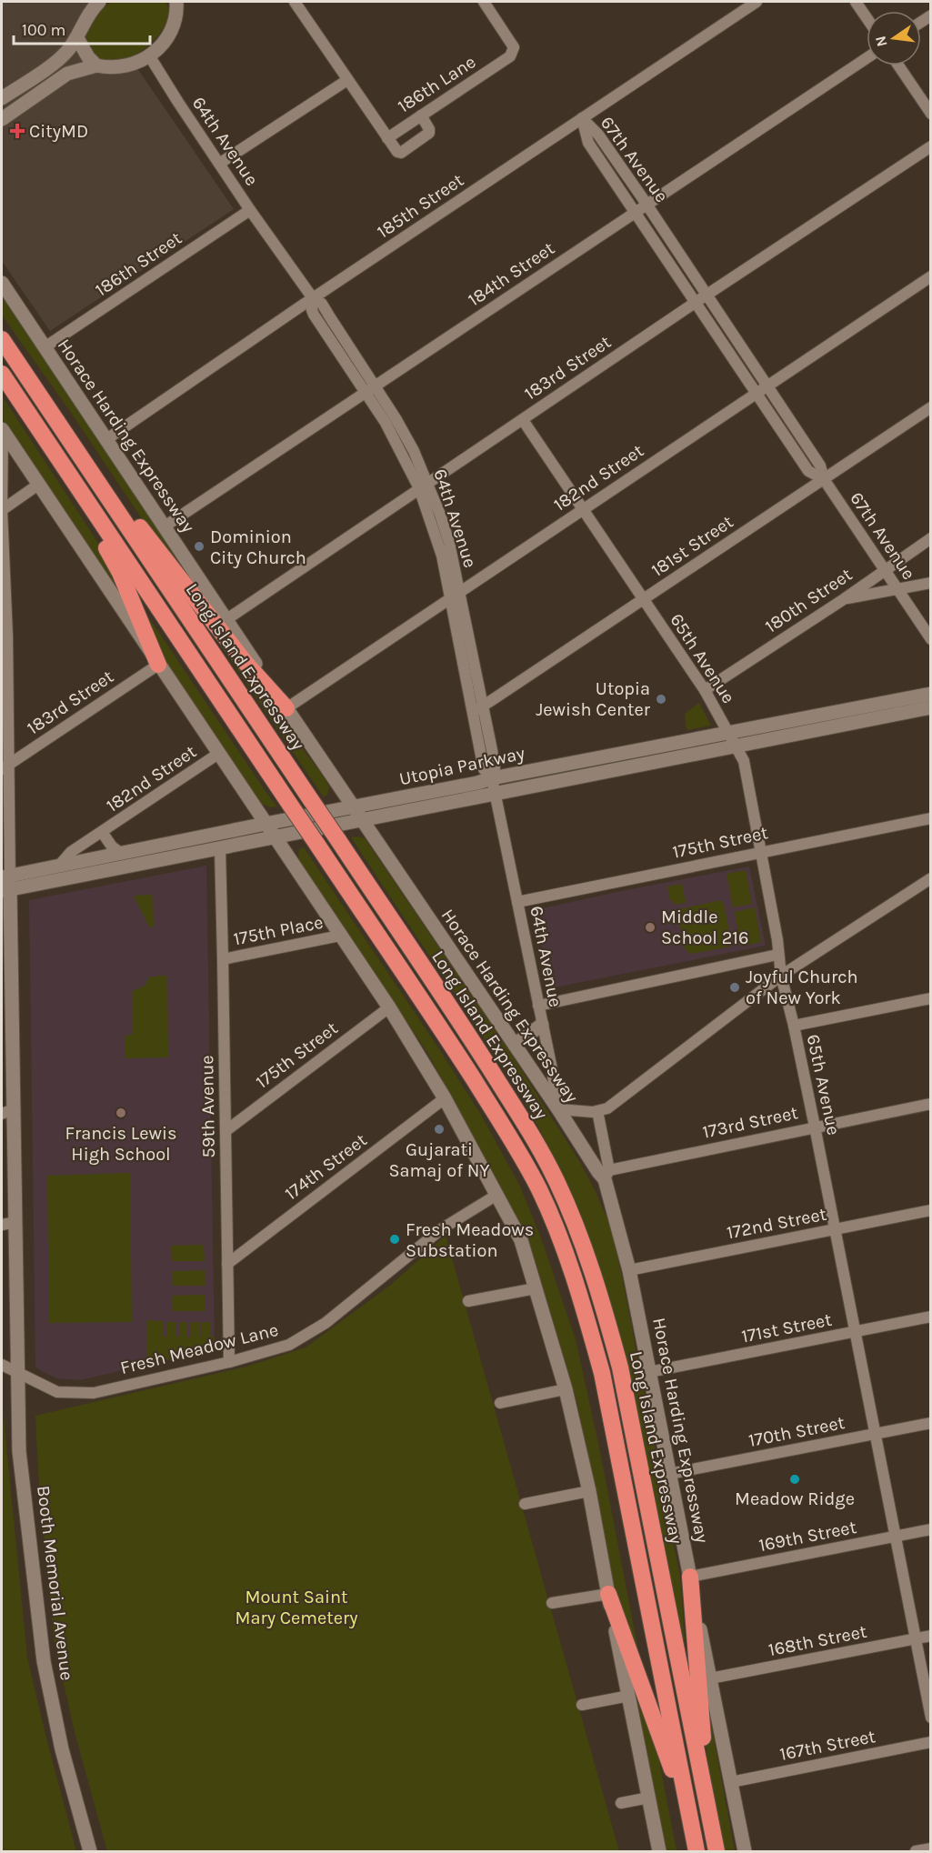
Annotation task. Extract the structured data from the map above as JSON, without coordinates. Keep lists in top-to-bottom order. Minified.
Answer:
{"streets":{"highway":["Long Island Expressway"],"main road":["Horace Harding Expressway","Utopia Parkway","Booth Memorial Avenue"],"street":["186th Lane","64th Avenue","67th Avenue","185th Street","186th Street","184th Street","183rd Street","182nd Street","181st Street","180th Street","65th Avenue","175th Street","175th Place","59th Avenue","173rd Street","174th Street","172nd Street","171st Street","Fresh Meadow Lane","170th Street","169th Street","168th Street","167th Street"]},"crossings":[["64th Avenue","185th Street"],["64th Avenue","186th Street"],["64th Avenue","184th Street"],["64th Avenue","183rd Street"],["64th Avenue","Horace Harding Expressway"],["64th Avenue","182nd Street"],["64th Avenue","181st Street"],["64th Avenue","Utopia Parkway"],["64th Avenue","175th Street"],["67th Avenue","185th Street"],["67th Avenue","184th Street"],["67th Avenue","183rd Street"],["67th Avenue","182nd Street"],["67th Avenue","181st Street"],["67th Avenue","180th Street"],["185th Street","Horace Harding Expressway"],["186th Street","Horace Harding Expressway"],["184th Street","Horace Harding Expressway"],["183rd Street","Horace Harding Expressway"],["183rd Street","65th Avenue"],["183rd Street","Booth Memorial Avenue"],["Horace Harding Expressway","182nd Street"],["Horace Harding Expressway","Utopia Parkway"],["Horace Harding Expressway","173rd Street"],["Horace Harding Expressway","172nd Street"],["Horace Harding Expressway","171st Street"],["Horace Harding Expressway","170th Street"],["Horace Harding Expressway","169th Street"],["Horace Harding Expressway","168th Street"],["Horace Harding Expressway","167th Street"],["182nd Street","65th Avenue"],["182nd Street","Utopia Parkway"],["181st Street","65th Avenue"],["180th Street","65th Avenue"],["65th Avenue","Utopia Parkway"],["65th Avenue","175th Street"],["65th Avenue","173rd Street"],["65th Avenue","172nd Street"],["65th Avenue","171st Street"],["65th Avenue","170th Street"],["65th Avenue","169th Street"],["65th Avenue","168th Street"],["Utopia Parkway","59th Avenue"],["Utopia Parkway","Booth Memorial Avenue"],["175th Street","59th Avenue"],["175th Place","59th Avenue"],["59th Avenue","174th Street"],["59th Avenue","Fresh Meadow Lane"],["Fresh Meadow Lane","Booth Memorial Avenue"]],"parks":["Mount Saint Mary Cemetery"],"places":{"health":["CityMD"],"other":["Dominion City Church","Utopia Jewish Center","Middle School 216","Joyful Church of New York","Francis Lewis High School","Gujarati Samaj of NY","Fresh Meadows Substation","Meadow Ridge"]},"scale_bar":"100 m","north":"left"}
